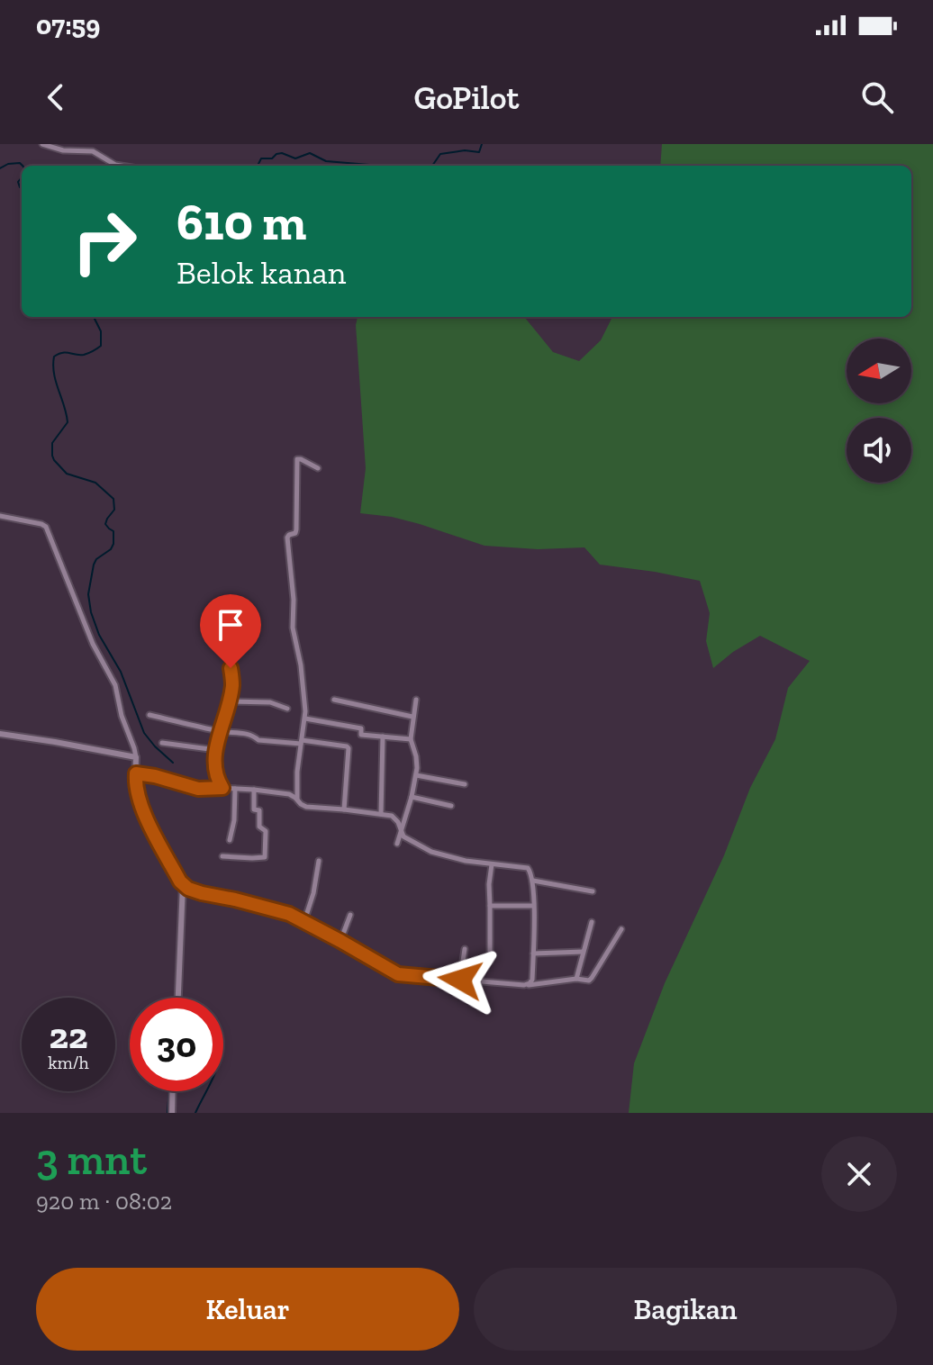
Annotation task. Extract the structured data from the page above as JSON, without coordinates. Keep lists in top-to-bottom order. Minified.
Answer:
{"north":"left","page":{"status":"07:59","header":"GoPilot","turn":["610 m","Belok kanan"],"speed":"22 km/h","limit":"30","heading":["3 mnt","920 m · 08:02"],"buttons":["Keluar","Bagikan"]}}
